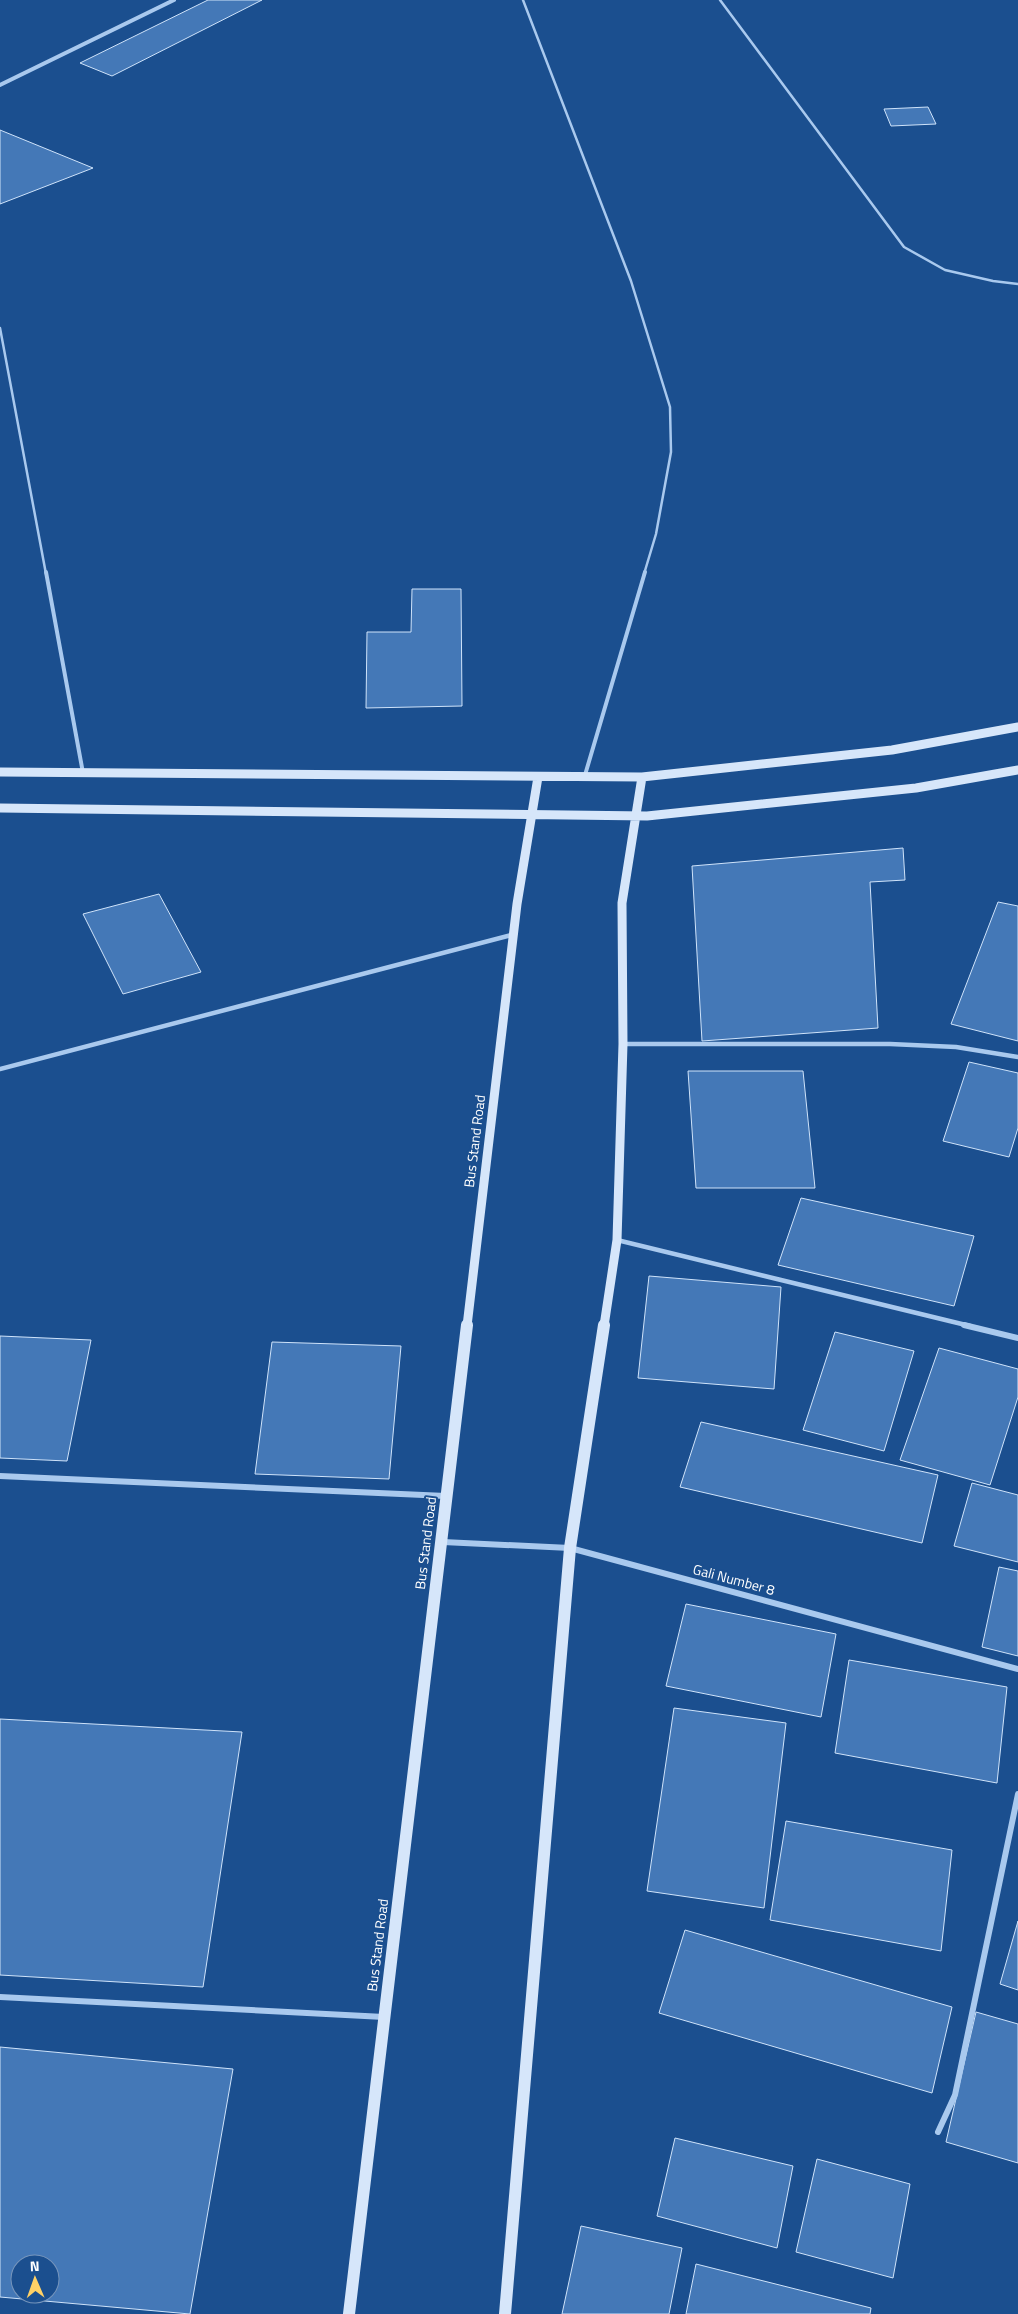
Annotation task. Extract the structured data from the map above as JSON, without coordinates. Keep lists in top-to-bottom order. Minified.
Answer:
{"streets":{"street":["Bus Stand Road","Gali Number 8"]},"crossings":[["Bus Stand Road","Gali Number 8"]],"north":"top"}
